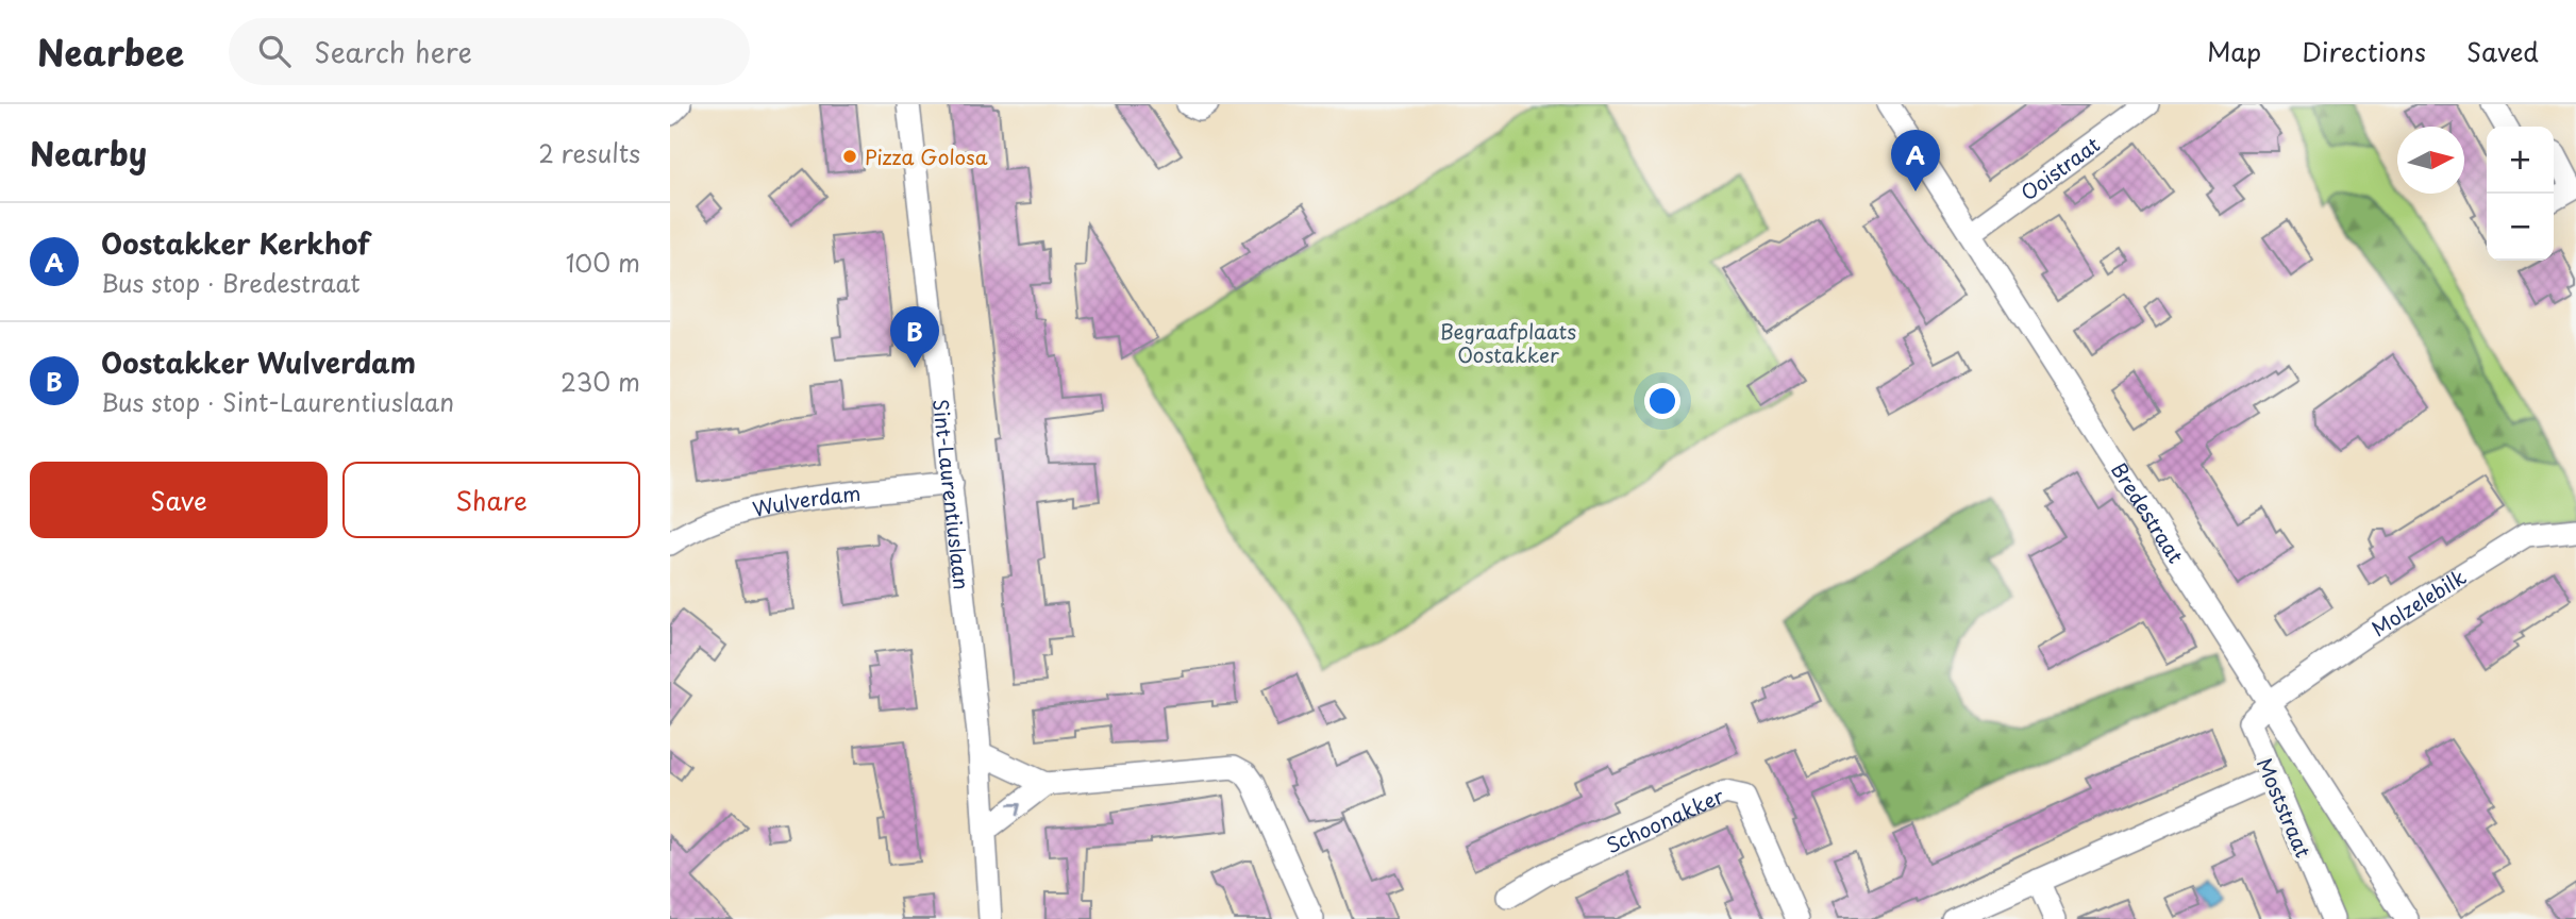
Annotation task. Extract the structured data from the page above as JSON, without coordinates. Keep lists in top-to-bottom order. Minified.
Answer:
{"streets":{"street":["Ooistraat","Sint-Laurentiuslaan","Wulverdam","Bredestraat","Molzelebilk","Moststraat","Schoonakker"]},"crossings":[["Ooistraat","Bredestraat"],["Sint-Laurentiuslaan","Wulverdam"],["Bredestraat","Molzelebilk"],["Bredestraat","Moststraat"],["Molzelebilk","Moststraat"]],"parks":["Begraafplaats Oostakker"],"places":["Pizza Golosa"],"north":"right","page":{"header":"Nearbee","search":"Search here","nav":["Map","Directions","Saved"],"heading":["Nearby","2 results"],"map_buttons":["+","−"],"pins":["A","B"],"list":[{"mark":"A","name":"Oostakker Kerkhof","note":"Bus stop · Bredestraat","value":"100 m"},{"mark":"B","name":"Oostakker Wulverdam","note":"Bus stop · Sint-Laurentiuslaan","value":"230 m"}],"buttons":["Save","Share"]}}
